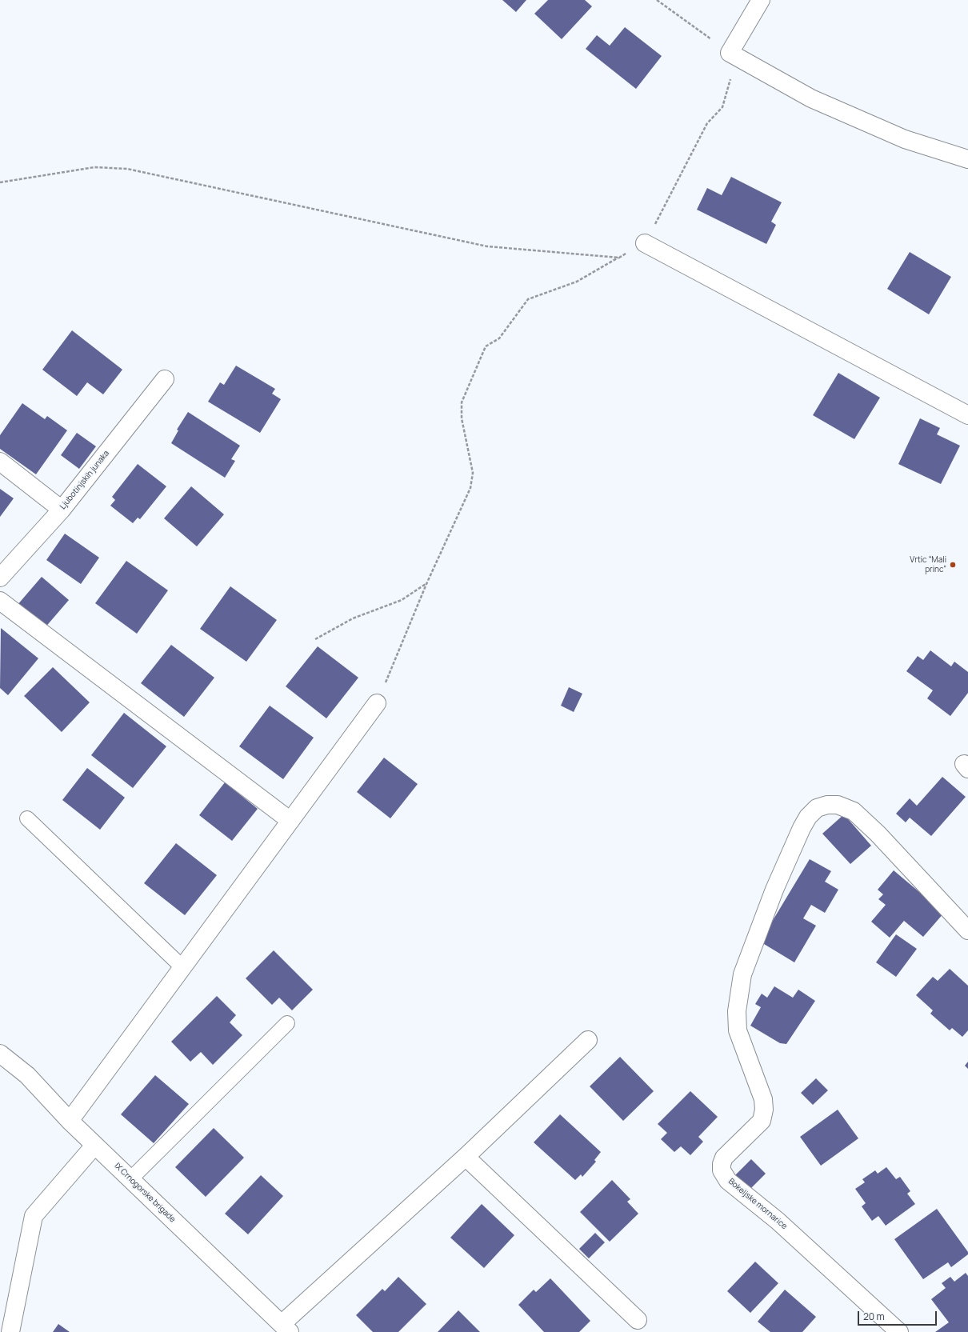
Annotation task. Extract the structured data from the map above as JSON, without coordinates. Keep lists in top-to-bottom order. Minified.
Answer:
{"streets":{"street":["Ljubotinjskih junaka","IX Crnogorske brigade","Bokeljske mornarice"]},"places":["Vrtic “Mali princ”"],"scale_bar":"20 m"}
